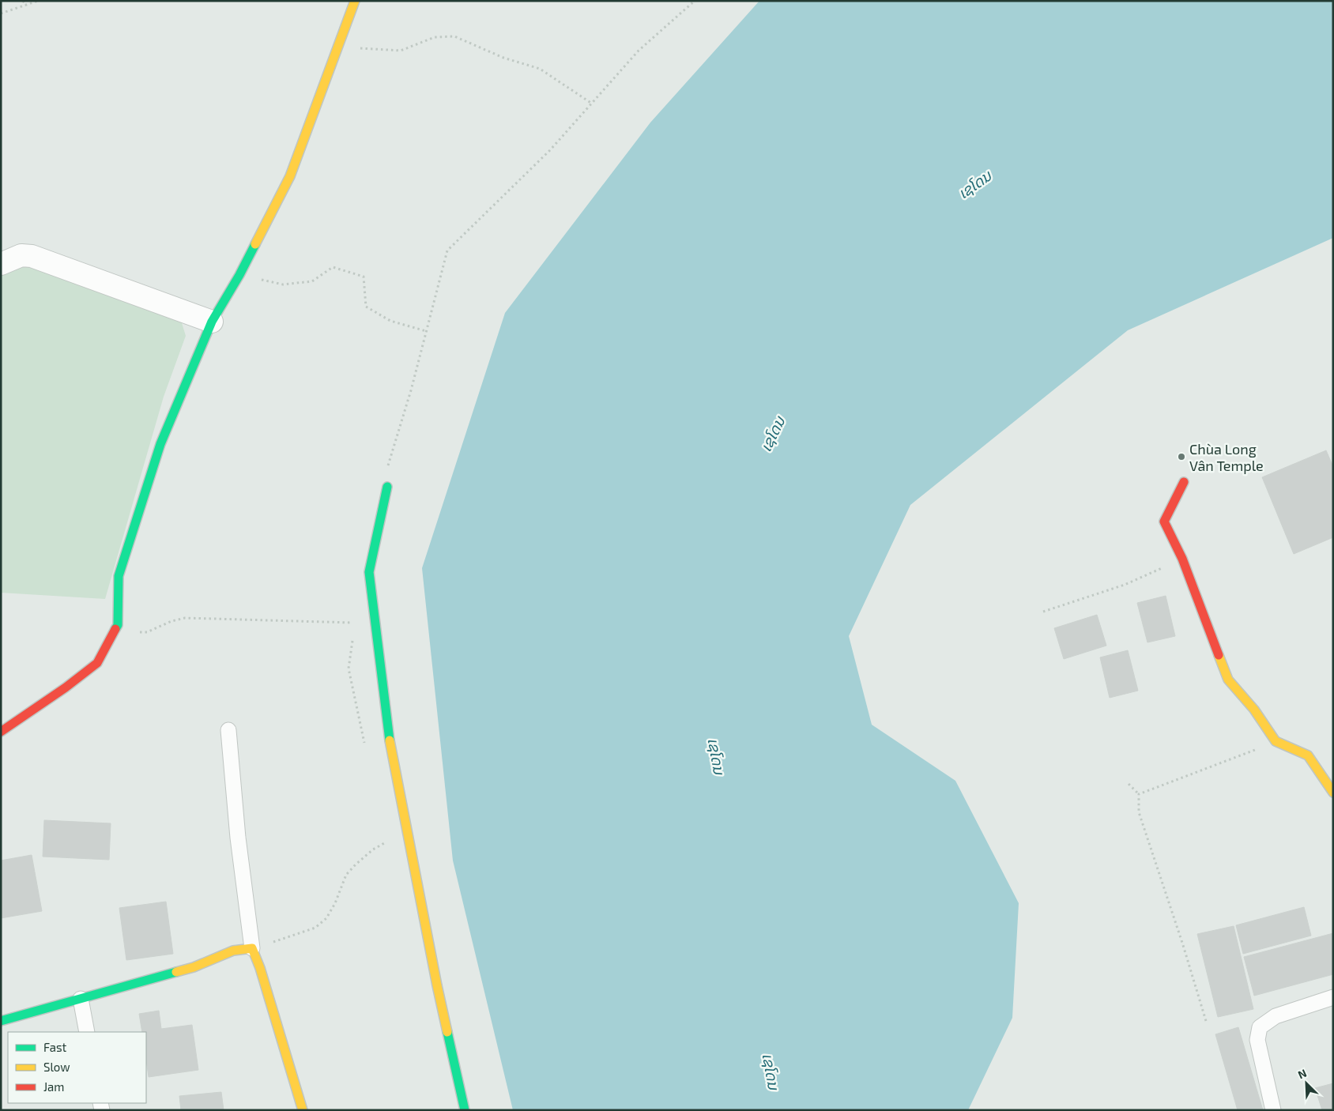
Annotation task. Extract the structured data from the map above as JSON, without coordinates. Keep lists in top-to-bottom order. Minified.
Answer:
{"water":["ເຊໂດນ"],"places":["Chùa Long Vân Temple"],"legend":["Fast","Slow","Jam"],"north":"top left"}
